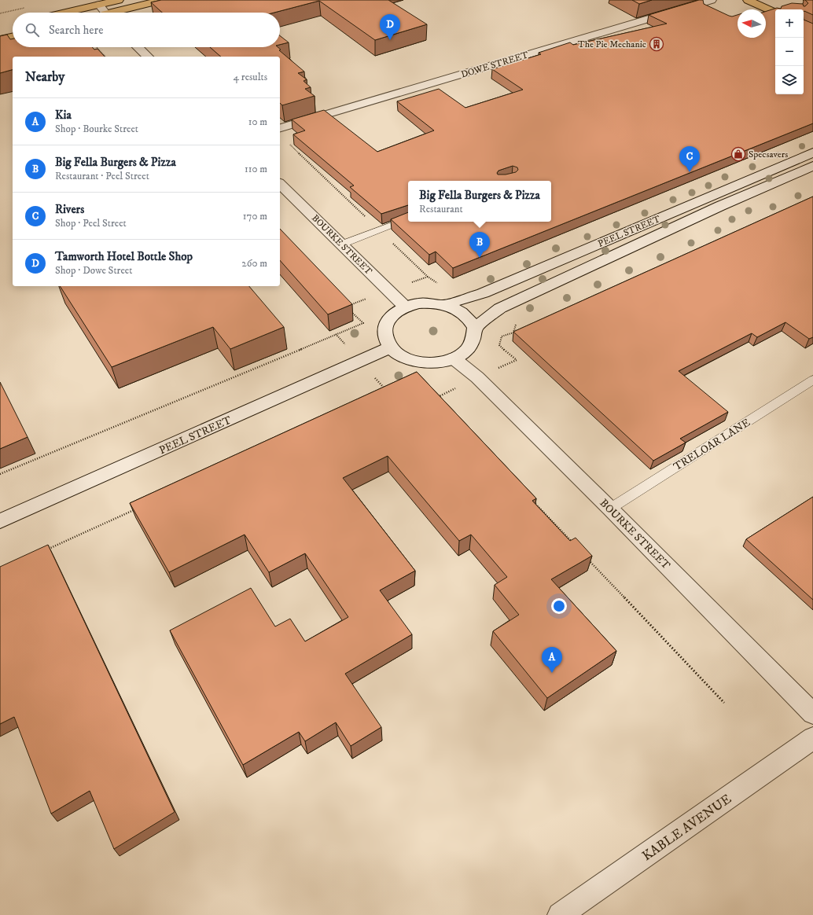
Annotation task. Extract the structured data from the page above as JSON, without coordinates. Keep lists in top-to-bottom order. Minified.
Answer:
{"streets":{"street":["DOWE STREET","PEEL STREET","BOURKE STREET","KABLE AVENUE"],"lane":["TRELOAR LANE"]},"crossings":[["PEEL STREET","BOURKE STREET"],["BOURKE STREET","TRELOAR LANE"]],"places":{"building":["The Pie Mechanic"],"shop":["Specsavers"]},"north":"left","page":{"map_buttons":["+","−"],"search":"Search here","pins":["D","C","B","A"],"heading":["Nearby","4 results"],"list":[{"mark":"A","name":"Kia","note":"Shop · Bourke Street","value":"10 m"},{"mark":"B","name":"Big Fella Burgers & Pizza","note":"Restaurant · Peel Street","value":"110 m"},{"mark":"C","name":"Rivers","note":"Shop · Peel Street","value":"170 m"},{"mark":"D","name":"Tamworth Hotel Bottle Shop","note":"Shop · Dowe Street","value":"260 m"}],"popup":["Big Fella Burgers & Pizza","Restaurant"]}}
